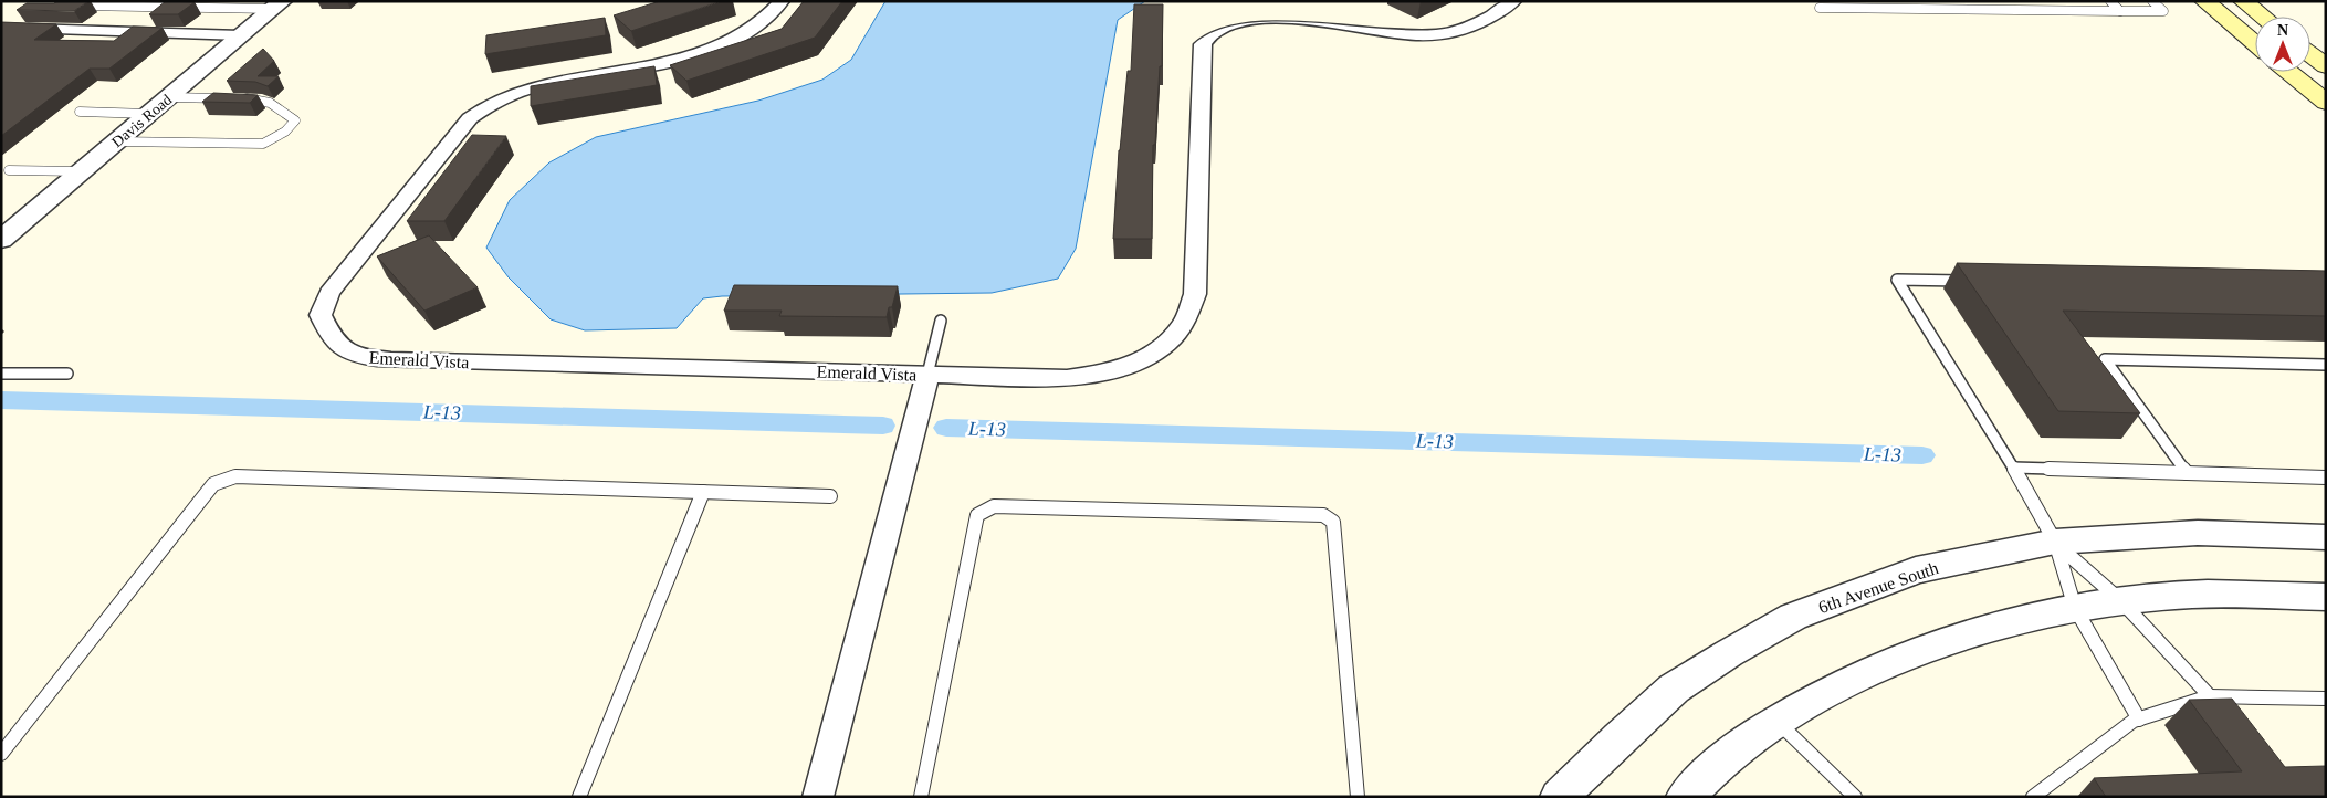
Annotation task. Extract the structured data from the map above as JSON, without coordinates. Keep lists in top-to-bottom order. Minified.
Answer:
{"streets":{"street":["Davis Road","Emerald Vista","6th Avenue South"]},"water":["L-13"],"north":"top"}
